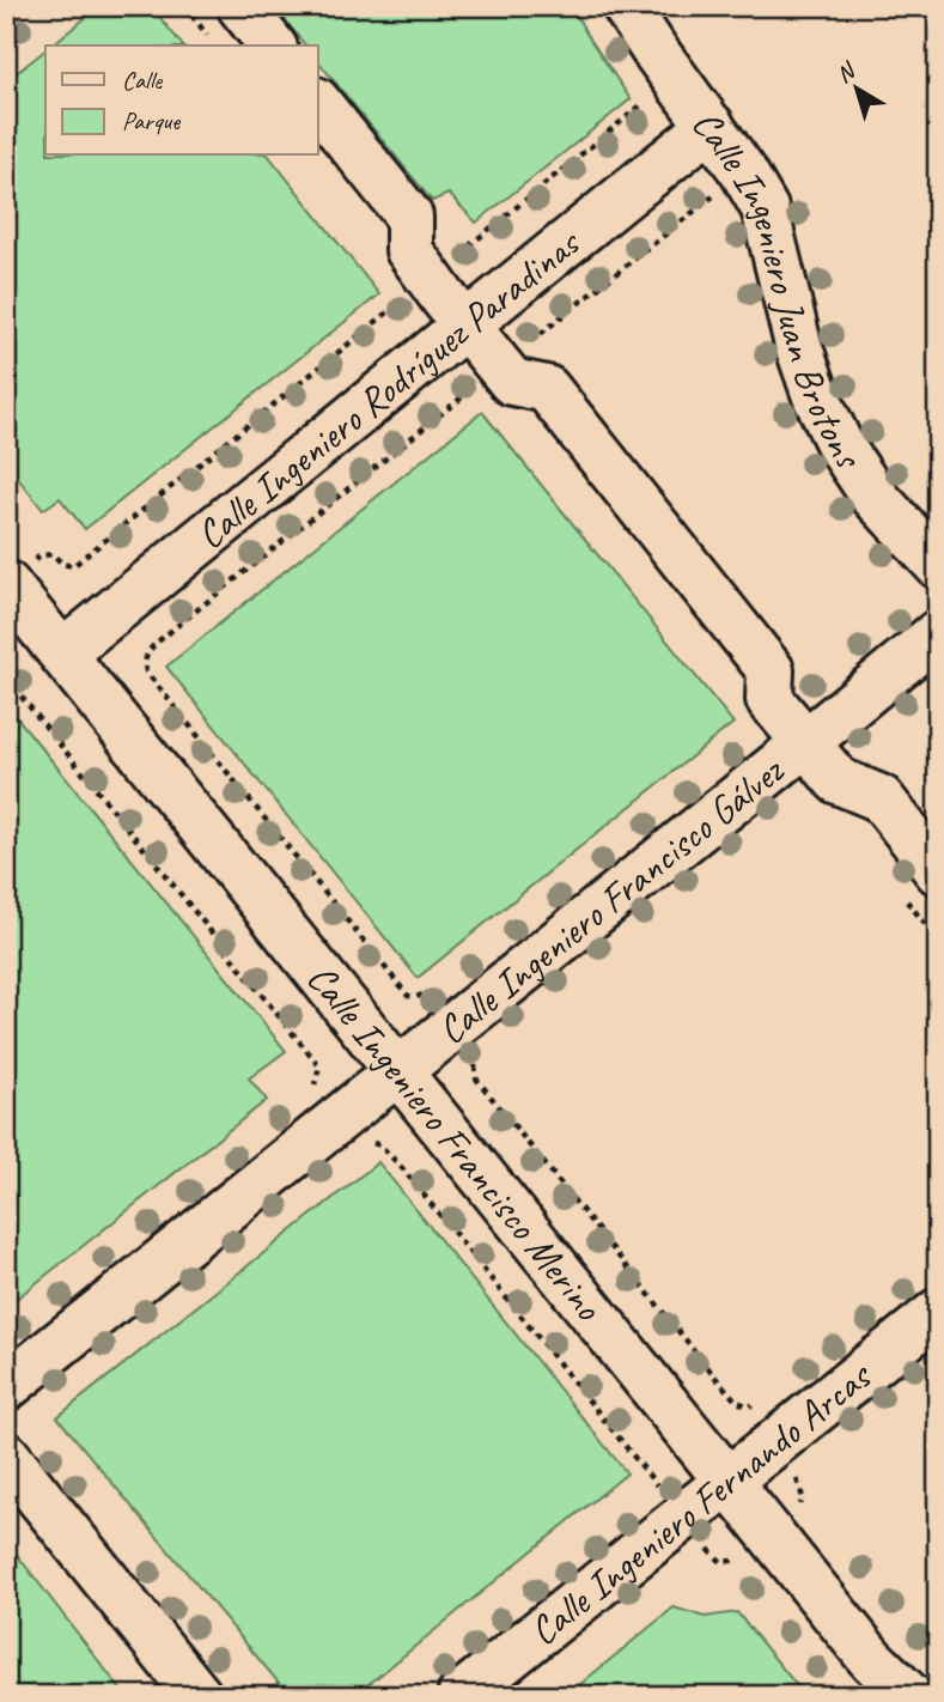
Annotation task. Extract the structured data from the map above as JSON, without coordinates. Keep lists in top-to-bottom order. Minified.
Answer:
{"streets":{"street":["Calle Ingeniero Juan Brotons","Calle Ingeniero Rodríguez Paradinas","Calle Ingeniero Francisco Gálvez","Calle Ingeniero Francisco Merino","Calle Ingeniero Fernando Arcas"]},"crossings":[["Calle Ingeniero Juan Brotons","Calle Ingeniero Rodríguez Paradinas"],["Calle Ingeniero Rodríguez Paradinas","Calle Ingeniero Francisco Merino"],["Calle Ingeniero Francisco Gálvez","Calle Ingeniero Francisco Merino"],["Calle Ingeniero Francisco Merino","Calle Ingeniero Fernando Arcas"]],"legend":["Calle","Parque"],"north":"top left"}
